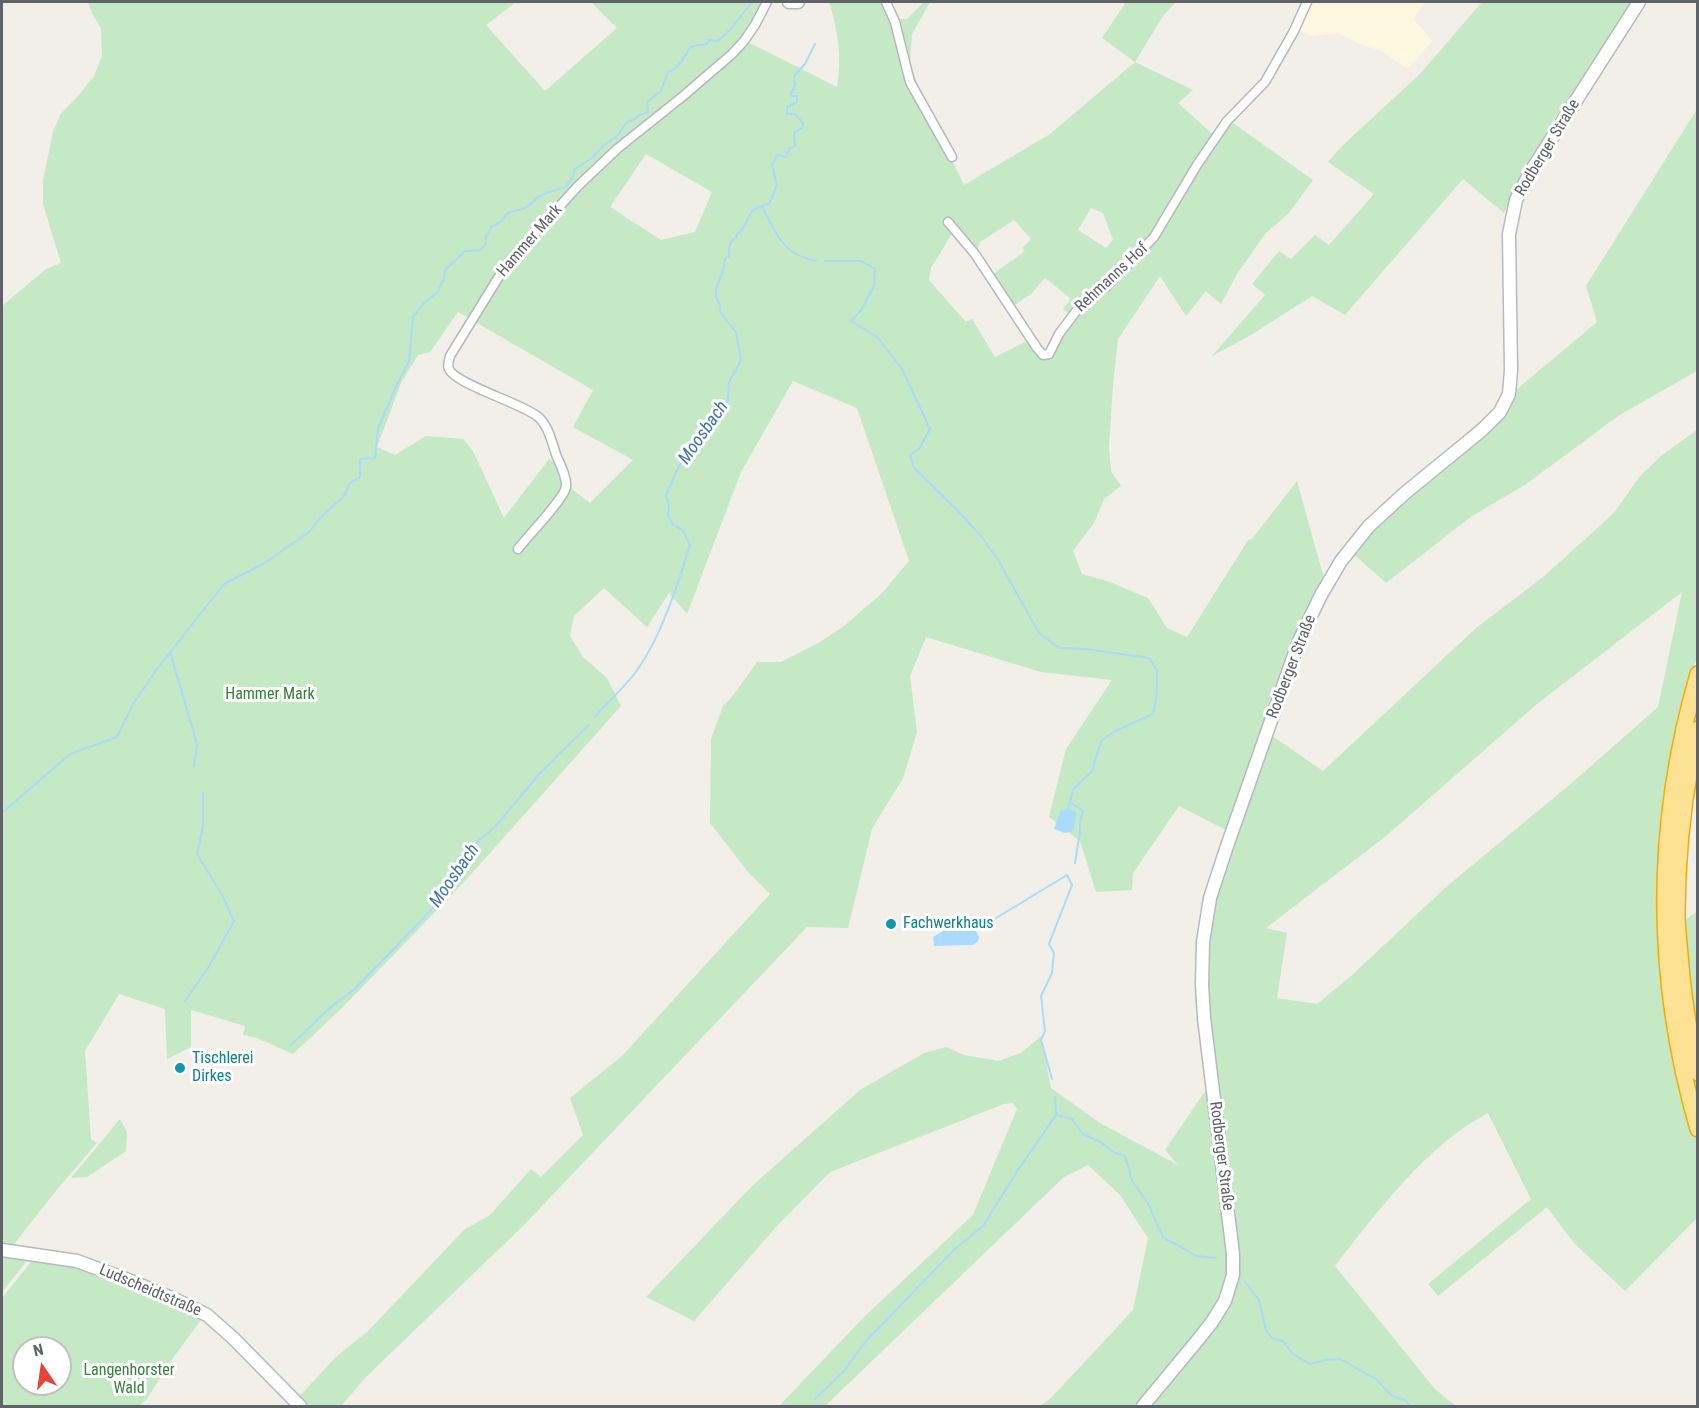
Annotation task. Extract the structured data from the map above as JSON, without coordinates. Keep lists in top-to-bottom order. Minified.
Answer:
{"streets":{"street":["Rodberger Straße","Hammer Mark","Rehmanns Hof","Ludscheidtstraße"]},"water":["Moosbach"],"parks":["Hammer Mark","Langenhorster Wald"],"places":["Fachwerkhaus","Tischlerei Dirkes"],"north":"top"}
